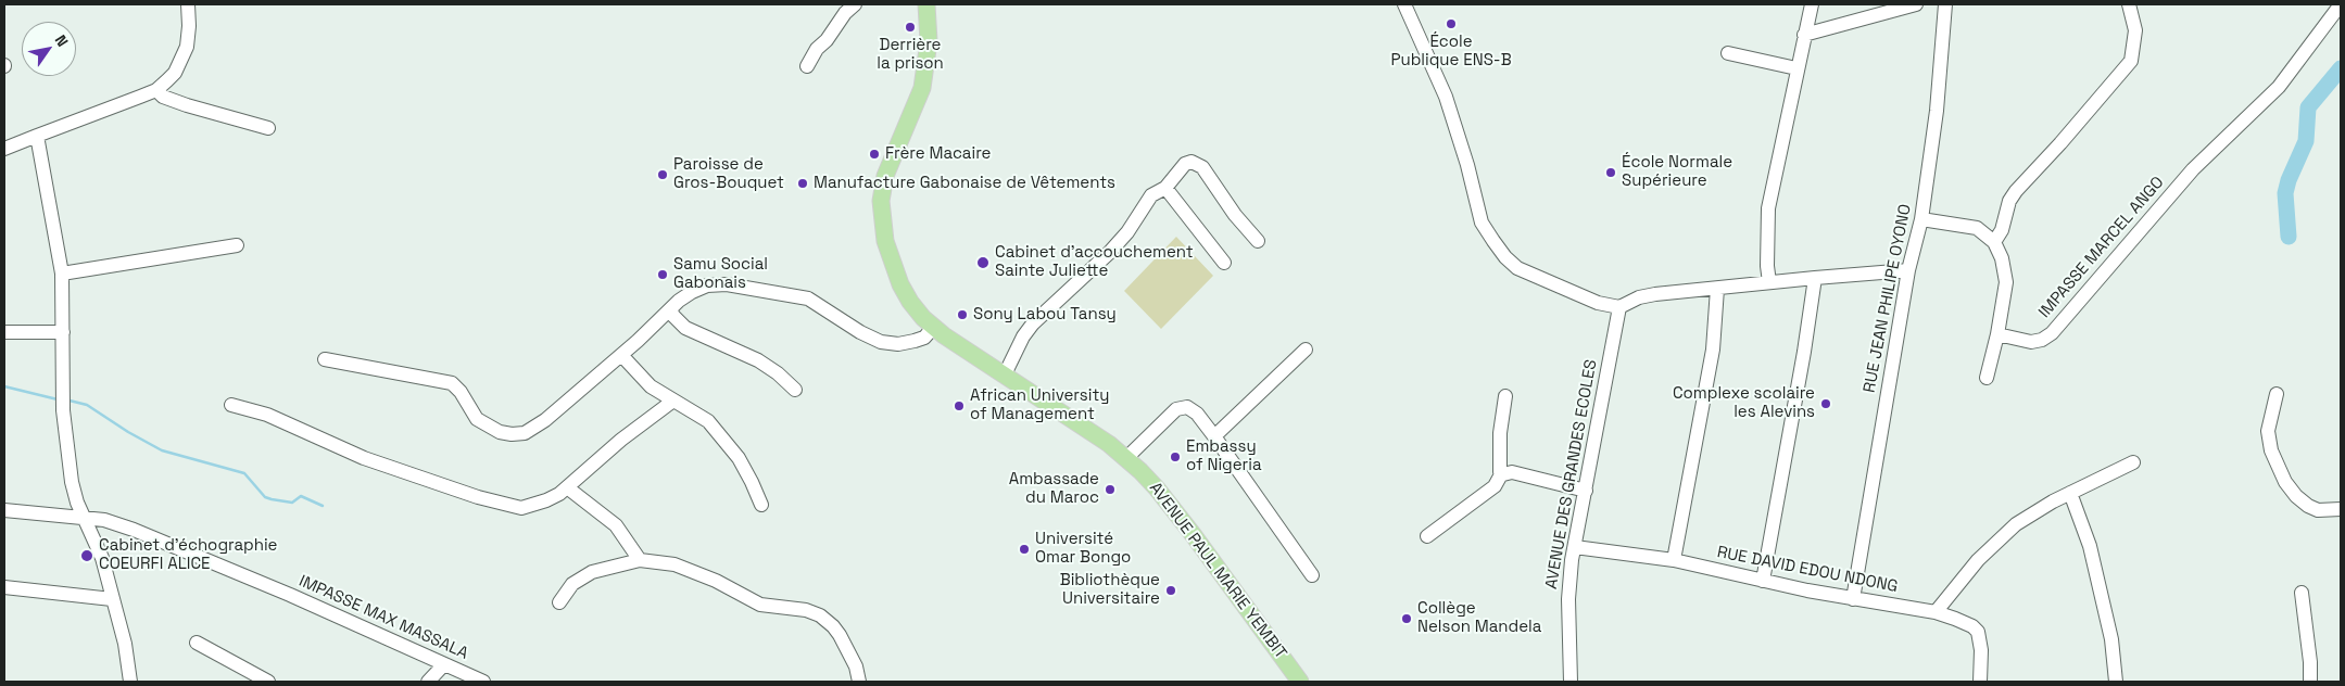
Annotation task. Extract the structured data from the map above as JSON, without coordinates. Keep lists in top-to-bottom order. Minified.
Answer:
{"streets":{"main road":["AVENUE PAUL MARIE YEMBIT"],"street":["IMPASSE MARCEL ANGO","RUE JEAN PHILIPE OYONO","AVENUE DES GRANDES ECOLES","RUE DAVID EDOU NDONG","IMPASSE MAX MASSALA"]},"crossings":[["RUE JEAN PHILIPE OYONO","RUE DAVID EDOU NDONG"],["AVENUE DES GRANDES ECOLES","RUE DAVID EDOU NDONG"]],"places":["École Publique ENS-B","Derrière la prison","Frère Macaire","École Normale Supérieure","Paroisse de Gros-Bouquet","Manufacture Gabonaise de Vêtements","Cabinet d'accouchement Sainte Juliette","Samu Social Gabonais","Sony Labou Tansy","Complexe scolaire les Alevins","African University of Management","Embassy of Nigeria","Ambassade du Maroc","Université Omar Bongo","Cabinet d'échographie COEURFI ALICE","Bibliothèque Universitaire","Collège Nelson Mandela"],"north":"top right"}
